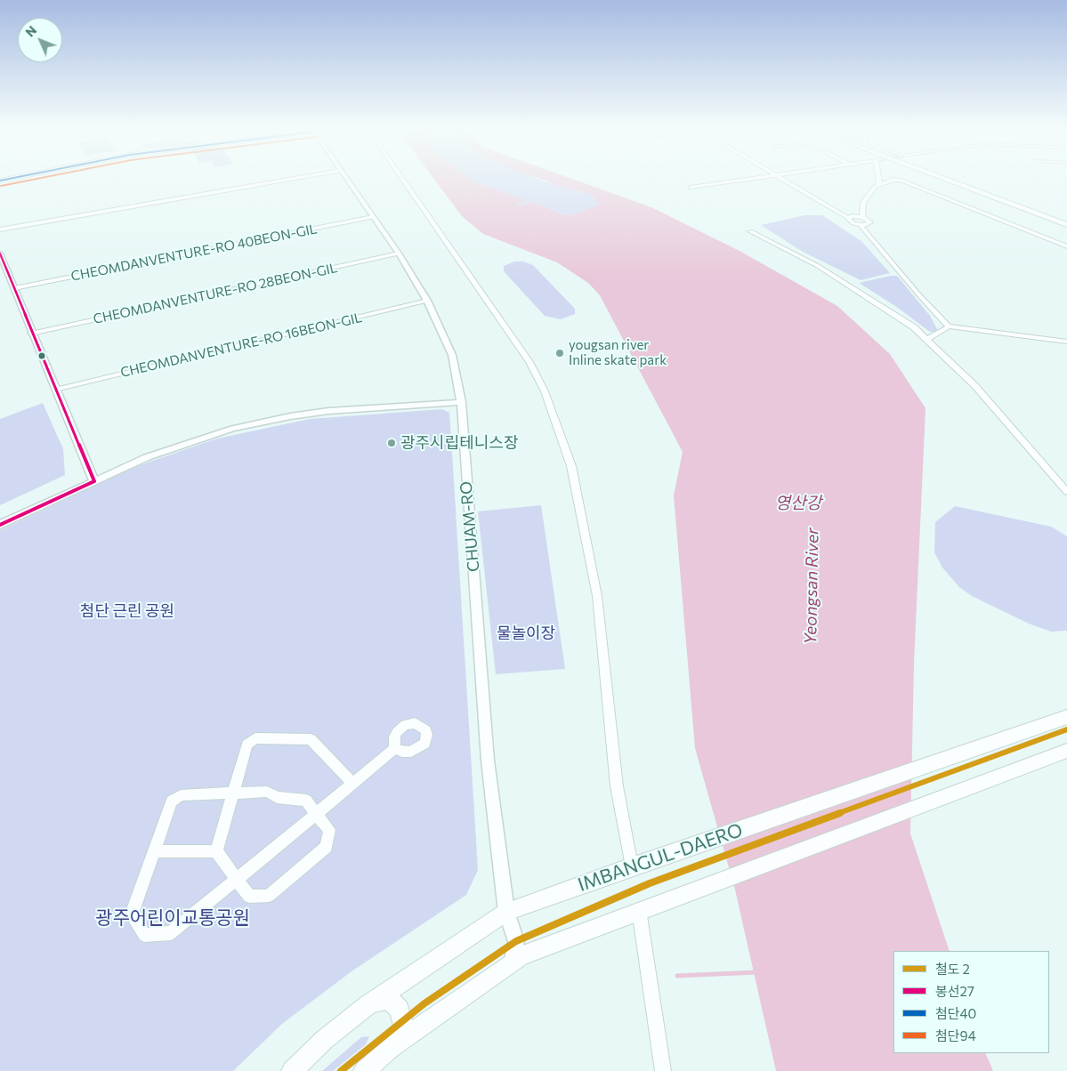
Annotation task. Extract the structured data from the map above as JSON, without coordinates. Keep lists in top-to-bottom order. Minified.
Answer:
{"streets":{"main road":["IMBANGUL-DAERO"],"street":["CHEOMDANVENTURE-RO 40BEON-GIL","CHEOMDANVENTURE-RO 28BEON-GIL","CHEOMDANVENTURE-RO 16BEON-GIL","CHUAM-RO"]},"crossings":[["CHEOMDANVENTURE-RO 40BEON-GIL","CHUAM-RO"],["CHEOMDANVENTURE-RO 28BEON-GIL","CHUAM-RO"],["CHEOMDANVENTURE-RO 16BEON-GIL","CHUAM-RO"],["CHUAM-RO","IMBANGUL-DAERO"]],"water":["영산강","Yeongsan River"],"parks":["첨단 근린 공원","물놀이장","광주어린이교통공원"],"places":["yougsan river Inline skate park","광주시립테니스장"],"lines":["transit line 첨단40","transit line 첨단94","transit line 봉선27","rail line 2"],"legend":["철도 2","봉선27","첨단40","첨단94"],"north":"top left"}
